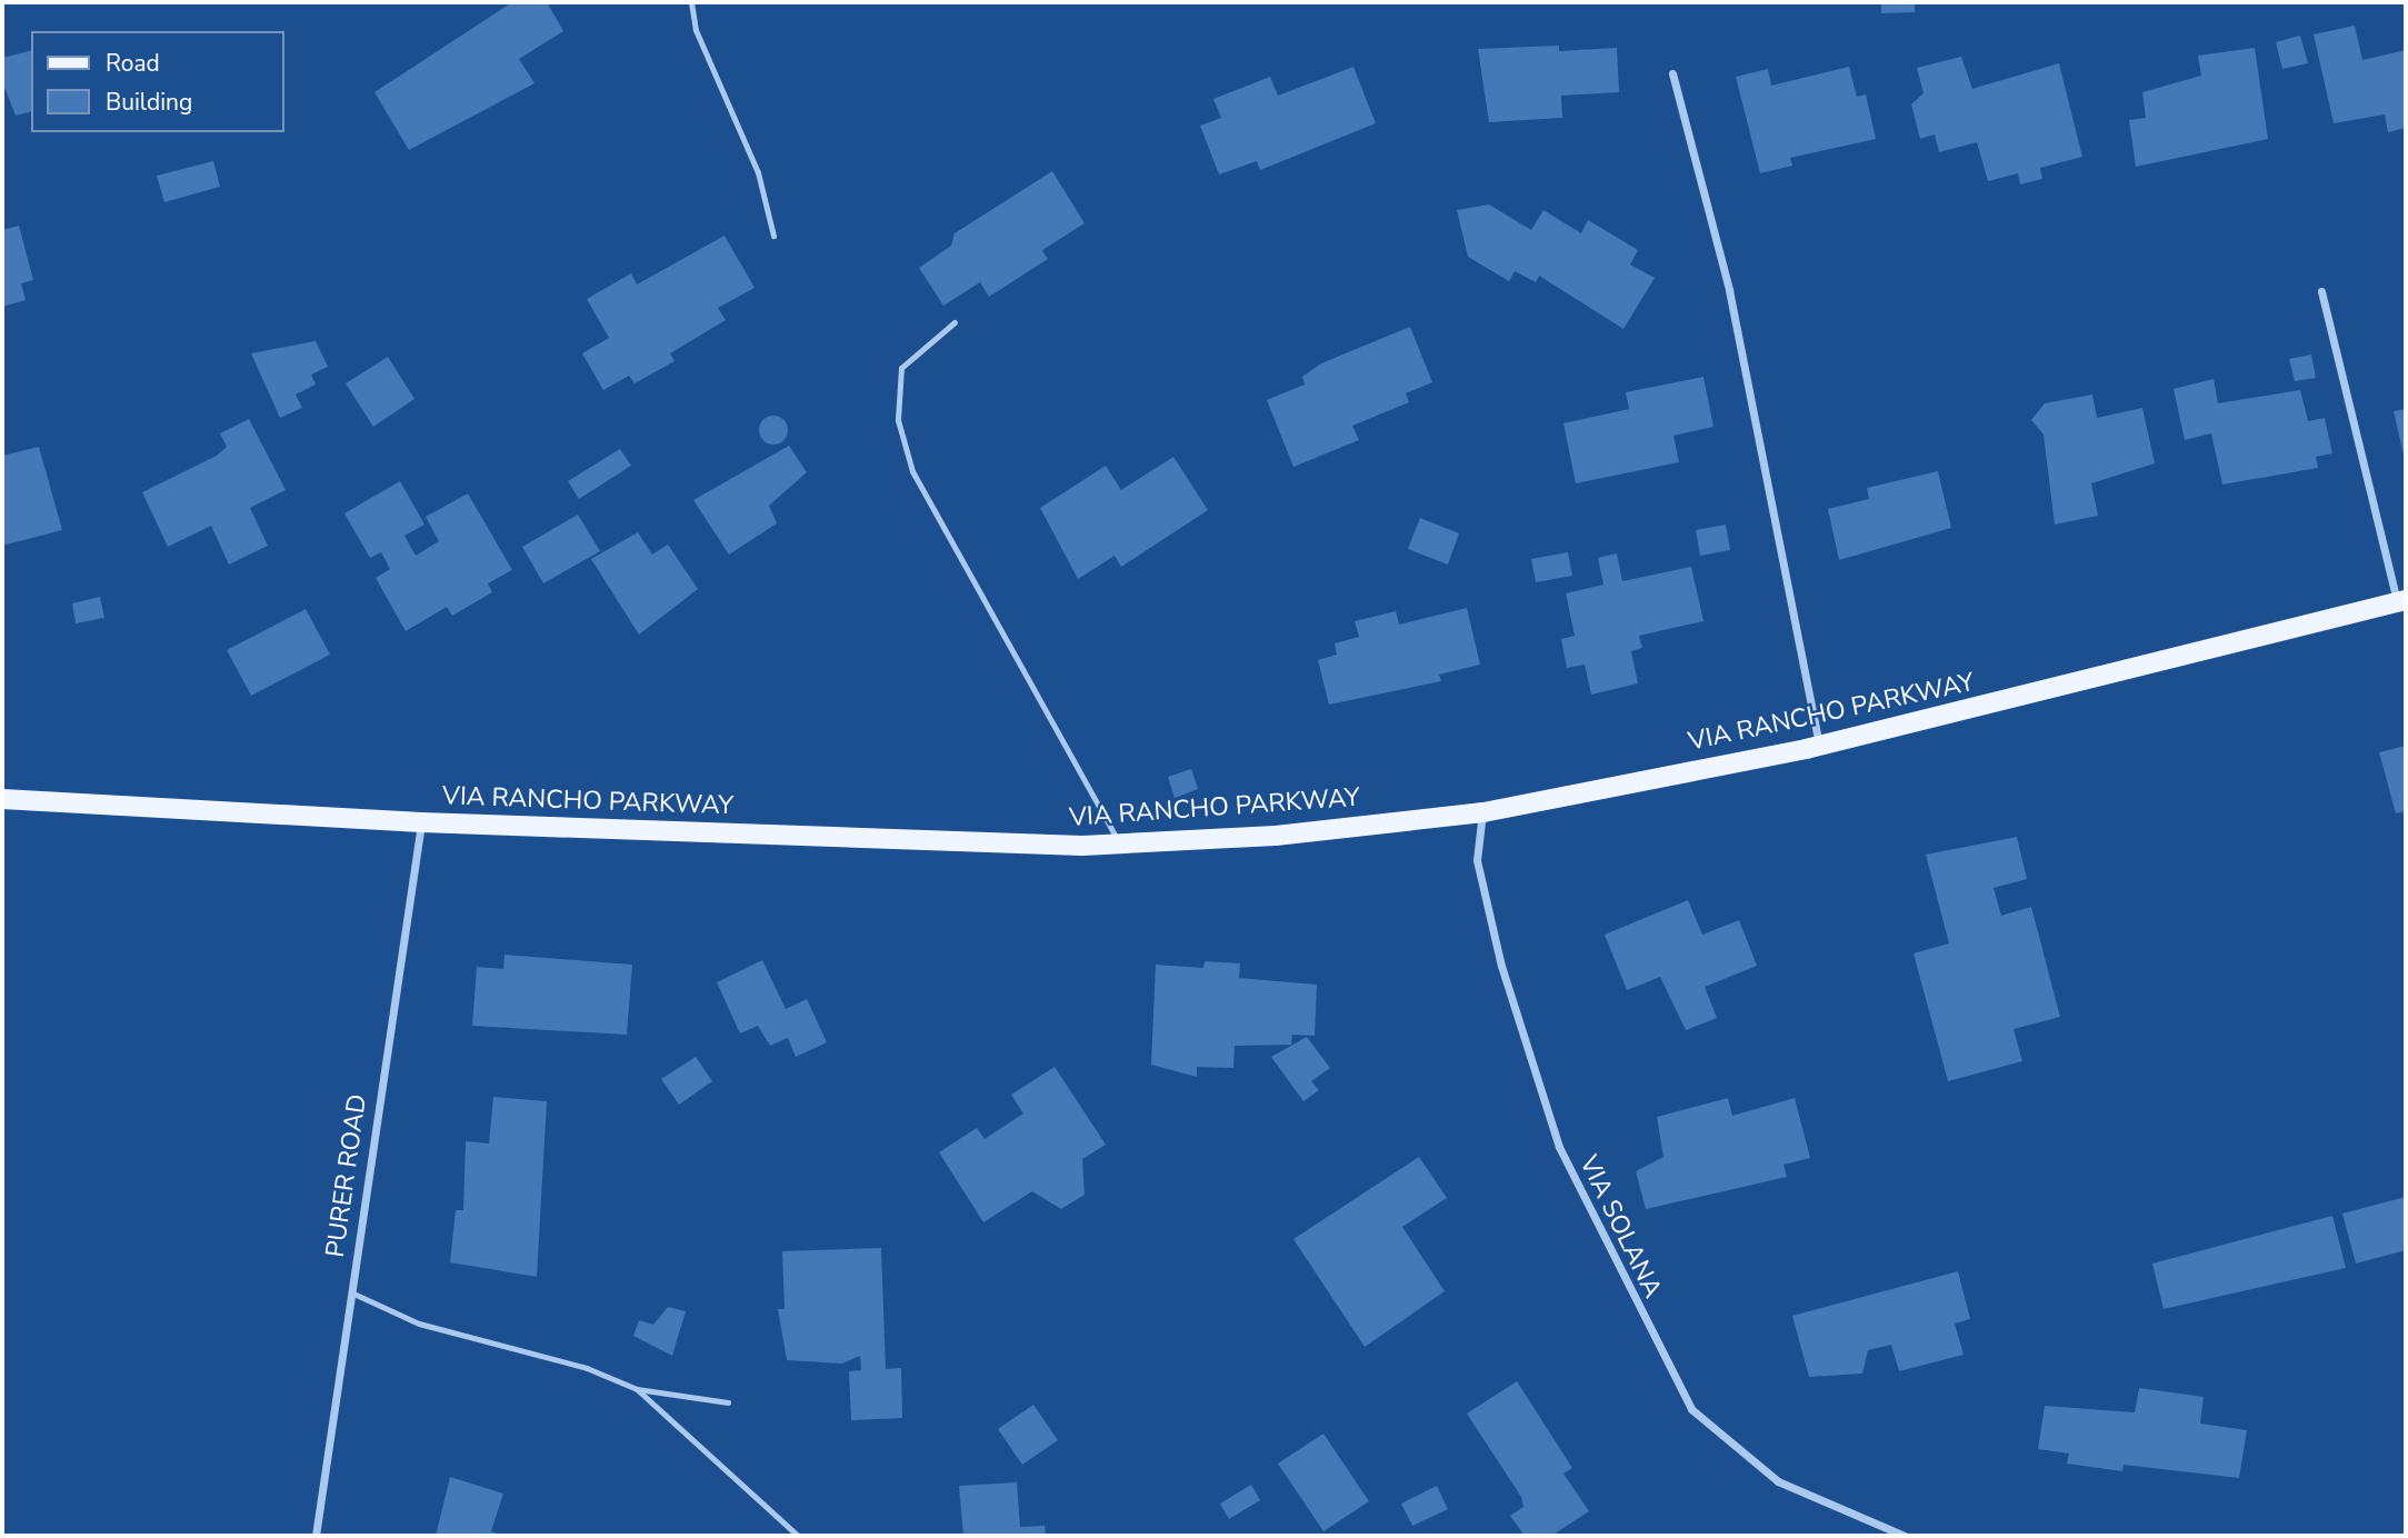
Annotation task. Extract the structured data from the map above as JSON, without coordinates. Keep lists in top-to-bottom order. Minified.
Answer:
{"streets":{"main road":["VIA RANCHO PARKWAY"],"street":["PURER ROAD","VIA SOLANA"]},"crossings":[["VIA RANCHO PARKWAY","PURER ROAD"],["VIA RANCHO PARKWAY","VIA SOLANA"]],"legend":["Road","Building"]}
